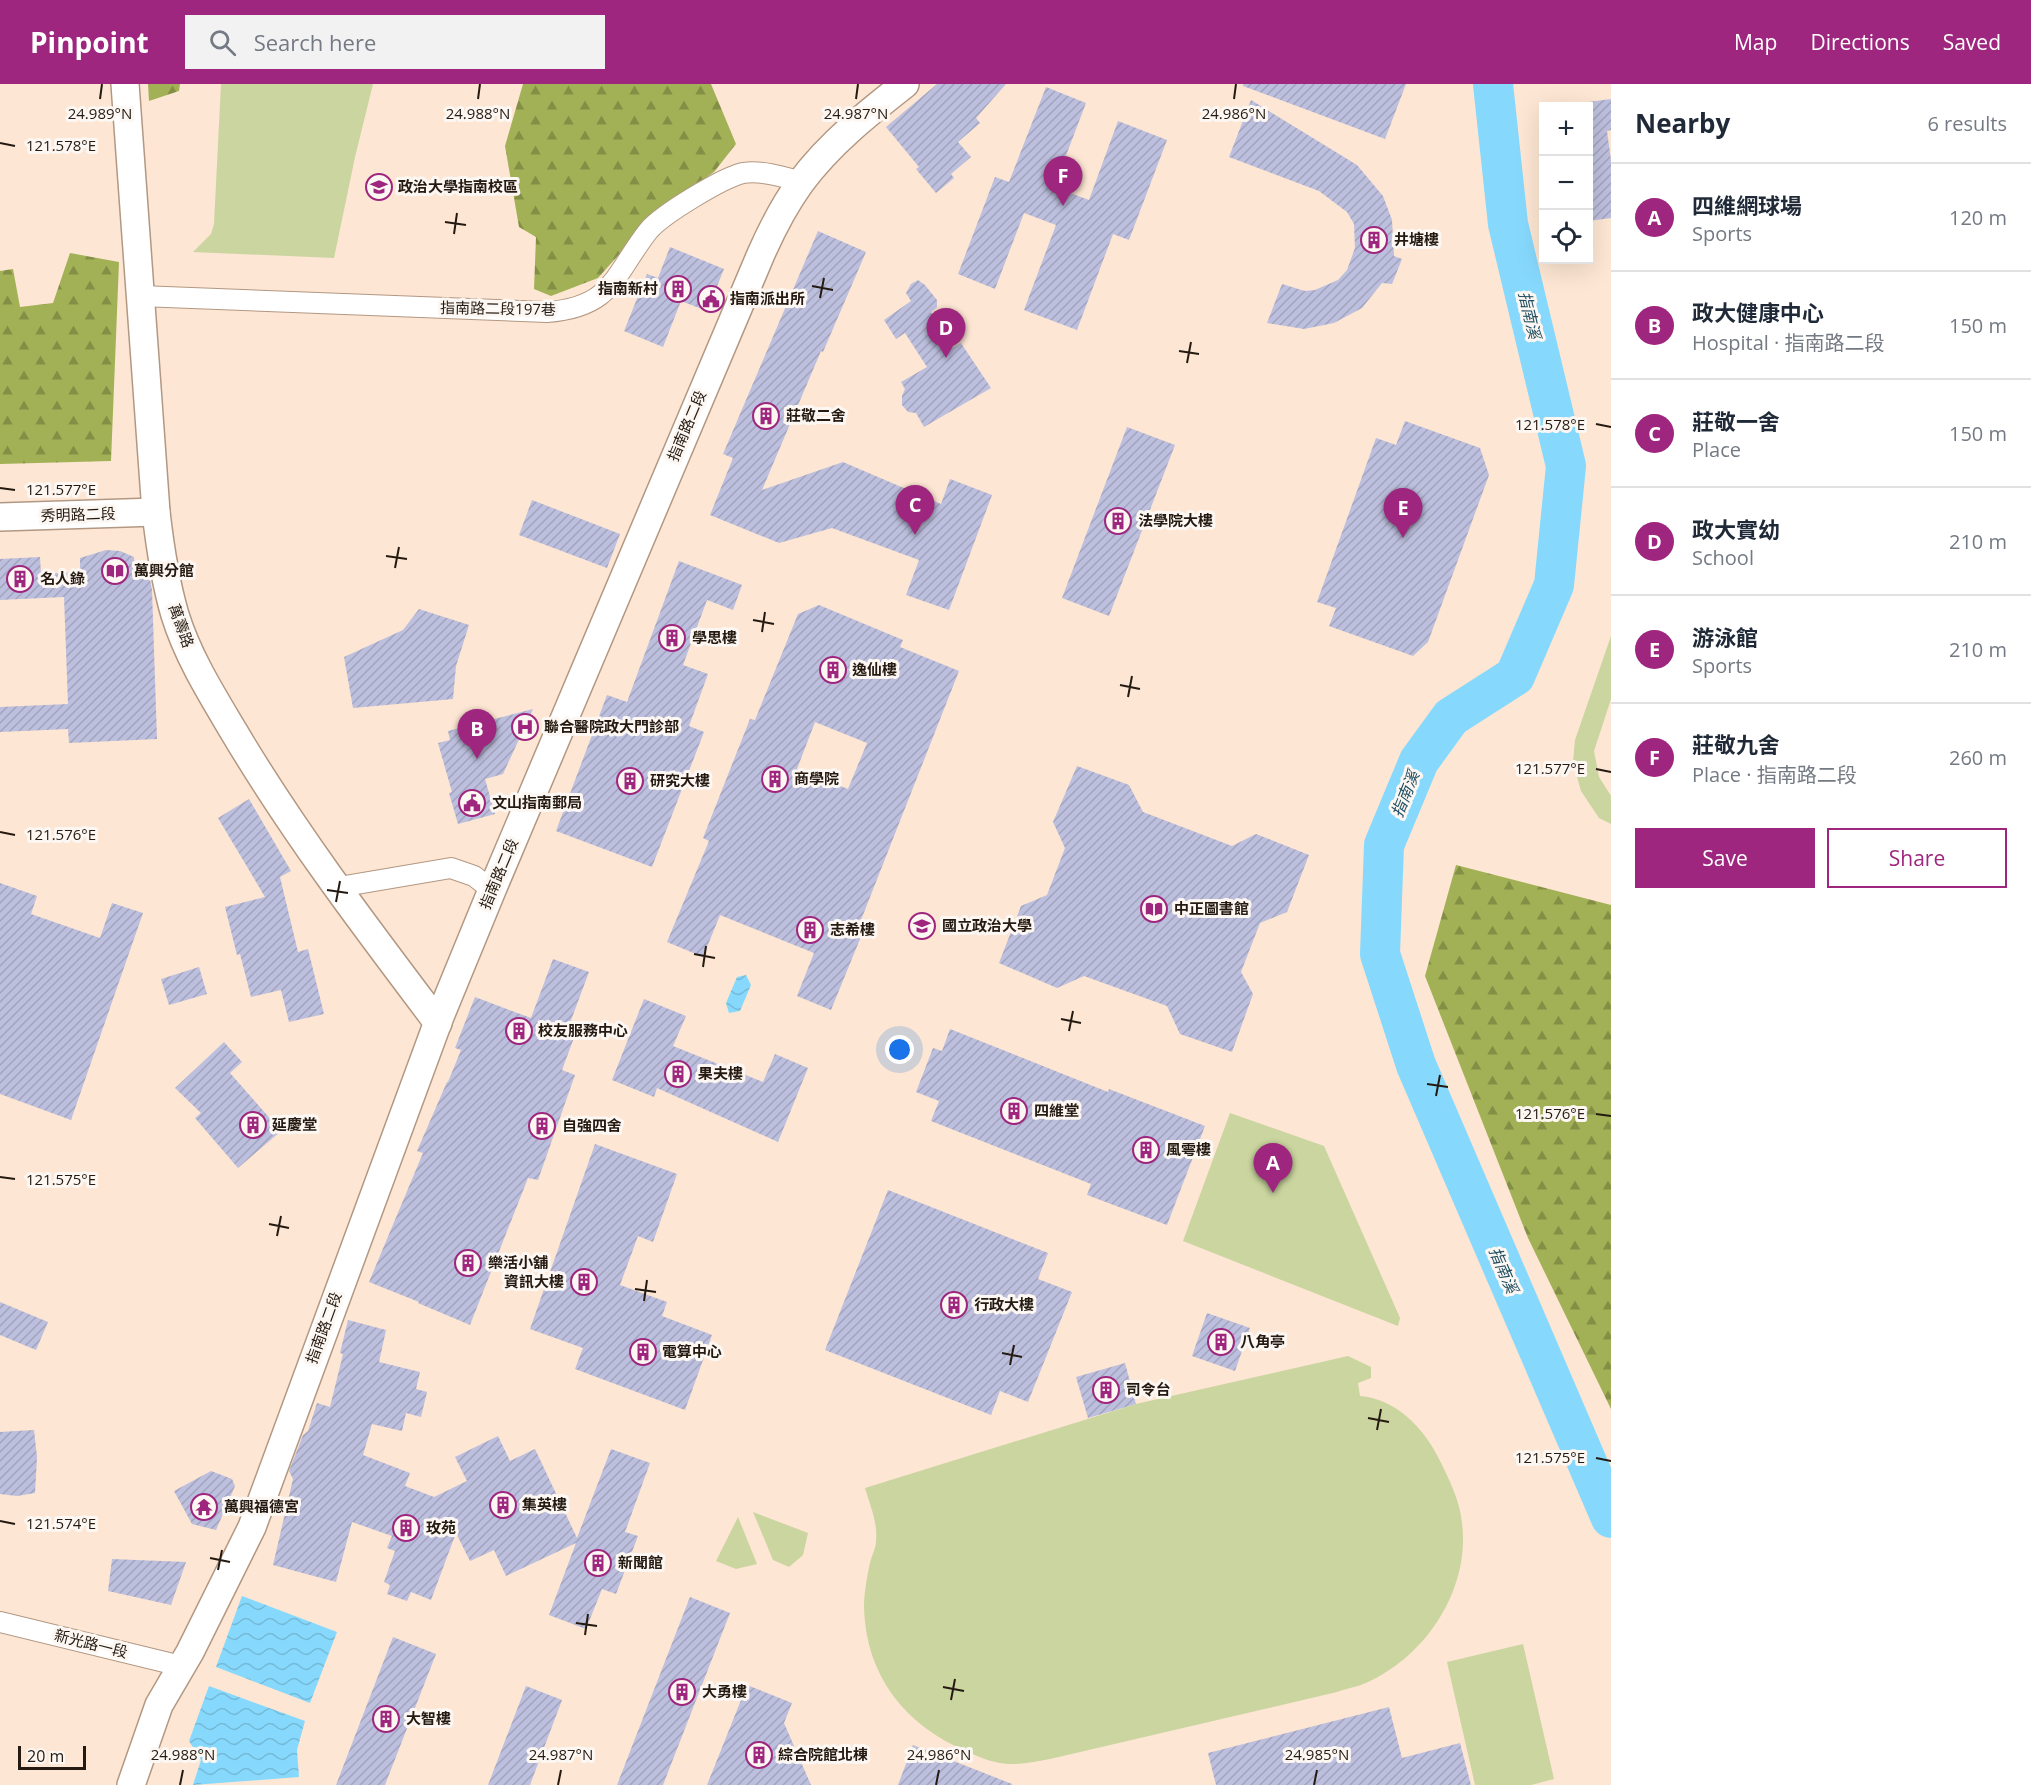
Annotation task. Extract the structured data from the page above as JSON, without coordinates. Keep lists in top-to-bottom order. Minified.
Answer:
{"streets":{"street":["指南路二段197巷","指南路二段","秀明路二段","萬壽路","新光路一段"]},"crossings":[["指南路二段197巷","指南路二段"],["指南路二段197巷","萬壽路"],["指南路二段","萬壽路"],["指南路二段","新光路一段"],["秀明路二段","萬壽路"]],"water":["指南溪"],"places":{"school or university":["政治大學指南校區","國立政治大學"],"building":["井塘樓","指南新村","莊敬二舍","法學院大樓","名人錄","學思樓","逸仙樓","商學院","研究大樓","志希樓","校友服務中心","果夫樓","四維堂","延慶堂","自強四舍","風雩樓","樂活小舖","資訊大樓","行政大樓","八角亭","電算中心","司令台","集英樓","玫苑","新聞館","大勇樓","大智樓","綜合院館北棟"],"public building":["指南派出所","文山指南郵局"],"library":["萬興分館","中正圖書館"],"hospital":["聯合醫院政大門診部"],"temple":["萬興福德宮"]},"scale_bar":"20 m","page":{"header":"Pinpoint","search":"Search here","nav":["Map","Directions","Saved"],"heading":["Nearby","6 results"],"map_buttons":["+","−"],"pins":["F","D","C","E","B","A"],"list":[{"mark":"A","name":"四維網球場","note":"Sports","value":"120 m"},{"mark":"B","name":"政大健康中心","note":"Hospital · 指南路二段","value":"150 m"},{"mark":"C","name":"莊敬一舍","note":"Place","value":"150 m"},{"mark":"D","name":"政大實幼","note":"School","value":"210 m"},{"mark":"E","name":"游泳館","note":"Sports","value":"210 m"},{"mark":"F","name":"莊敬九舍","note":"Place · 指南路二段","value":"260 m"}],"buttons":["Save","Share"],"scale":"20 m"},"coordinates":["24.989°N","24.988°N","24.987°N","24.986°N","121.578°E","121.577°E","121.576°E","121.575°E","121.574°E","24.985°N"]}
